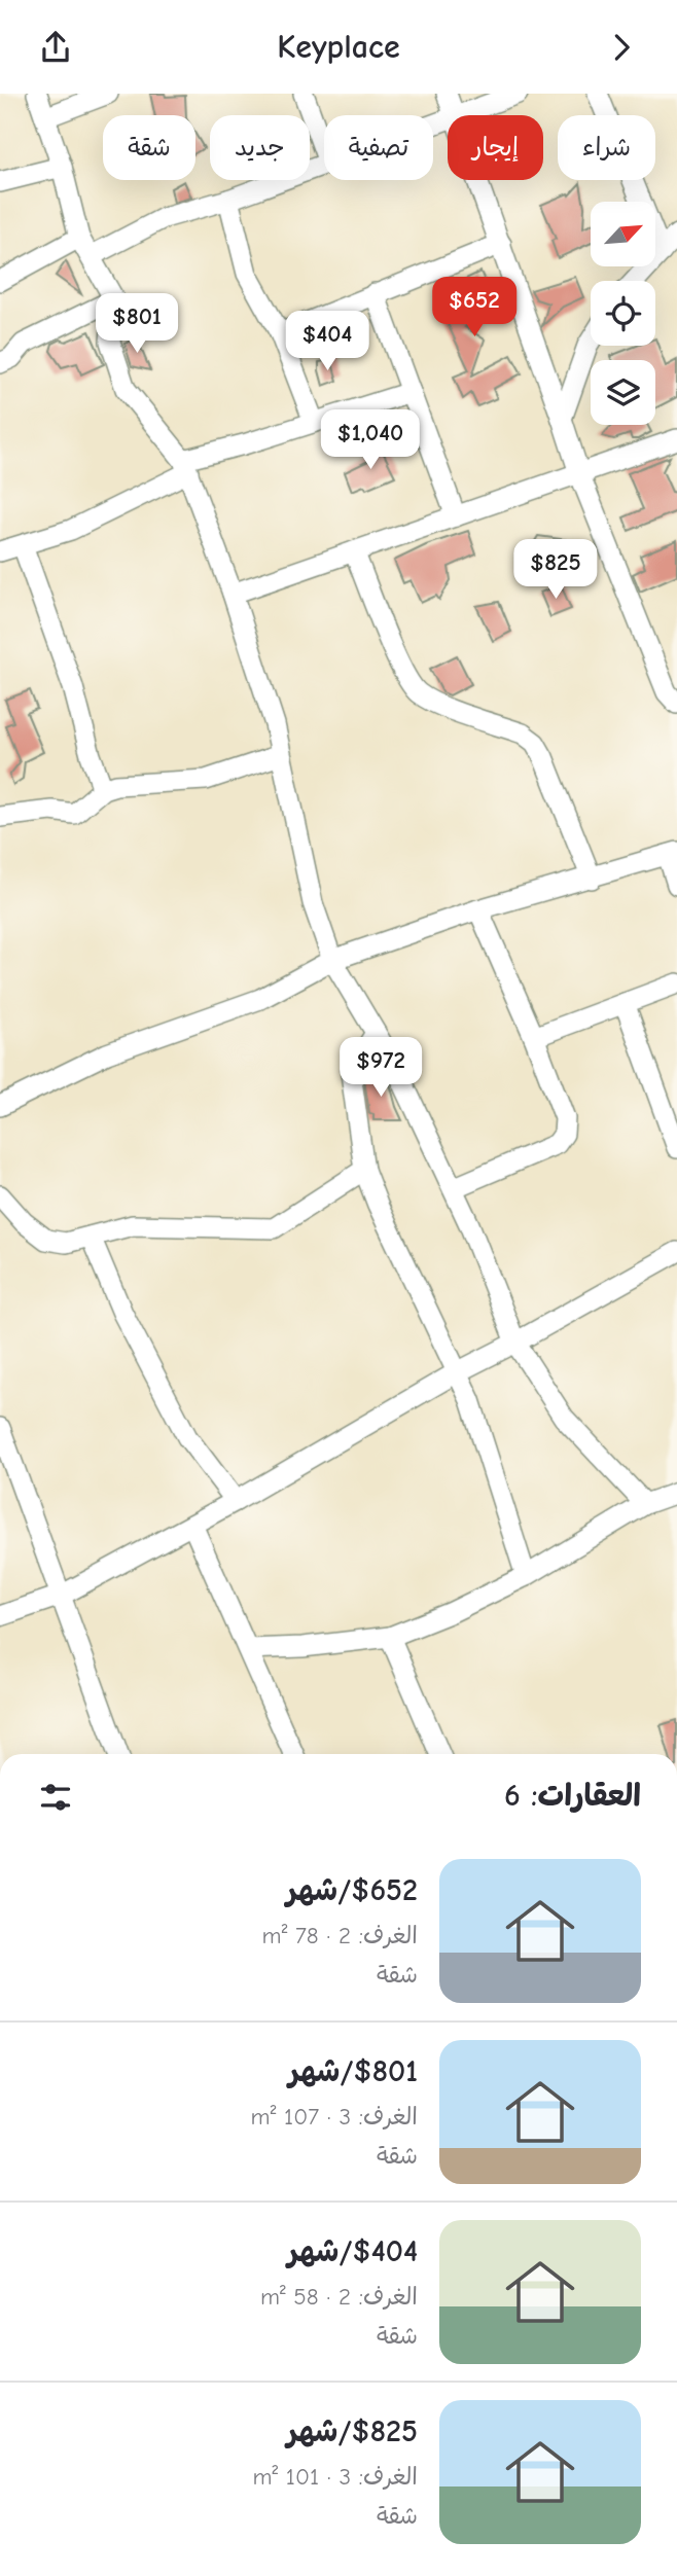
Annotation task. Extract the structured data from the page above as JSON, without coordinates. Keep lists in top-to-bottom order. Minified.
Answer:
{"north":"top right","page":{"header":"Keyplace","chip":["شراء","إيجار","تصفية","جديد","شقة"],"price":["$652","$801","$404","$1,040","$825","$972"],"heading":"العقارات: 6","list":[{"name":"$652/شهر","note":"الغرف: 2 · 78 m² · شقة"},{"name":"$801/شهر","note":"الغرف: 3 · 107 m² · شقة"},{"name":"$404/شهر","note":"الغرف: 2 · 58 m² · شقة"},{"name":"$825/شهر","note":"الغرف: 3 · 101 m² · شقة"}]}}
